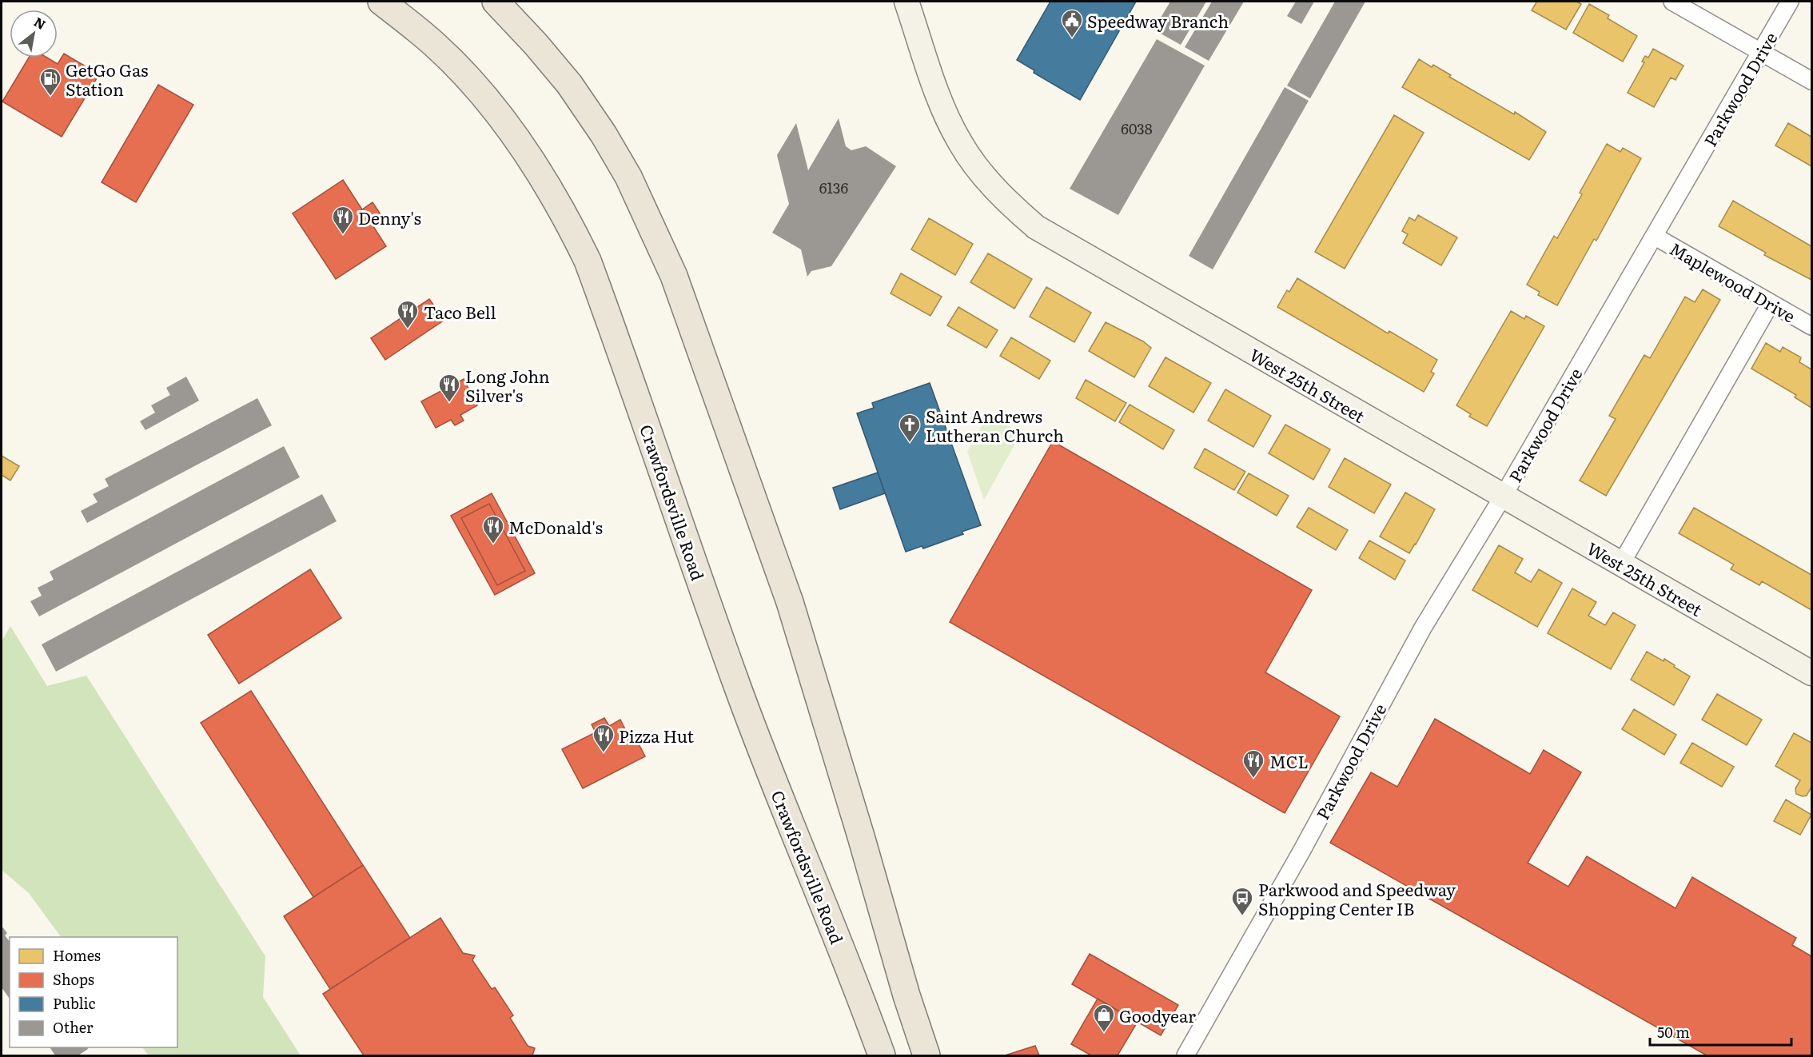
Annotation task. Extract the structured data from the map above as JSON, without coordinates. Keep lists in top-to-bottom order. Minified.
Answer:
{"streets":{"main road":["Crawfordsville Road"],"street":["Parkwood Drive","Maplewood Drive","West 25th Street"]},"crossings":[["Parkwood Drive","Maplewood Drive"],["Parkwood Drive","West 25th Street"]],"places":{"public building":["Speedway Branch"],"fuel station":["GetGo Gas Station"],"restaurant":["Denny's","Taco Bell","Long John Silver's","McDonald's","Pizza Hut","MCL"],"church":["Saint Andrews Lutheran Church"],"bus stop":["Parkwood and Speedway Shopping Center IB"],"shop":["Goodyear"]},"house_numbers":["6038","6136"],"legend":["Homes","Shops","Public","Other"],"scale_bar":"50 m","north":"top right"}
